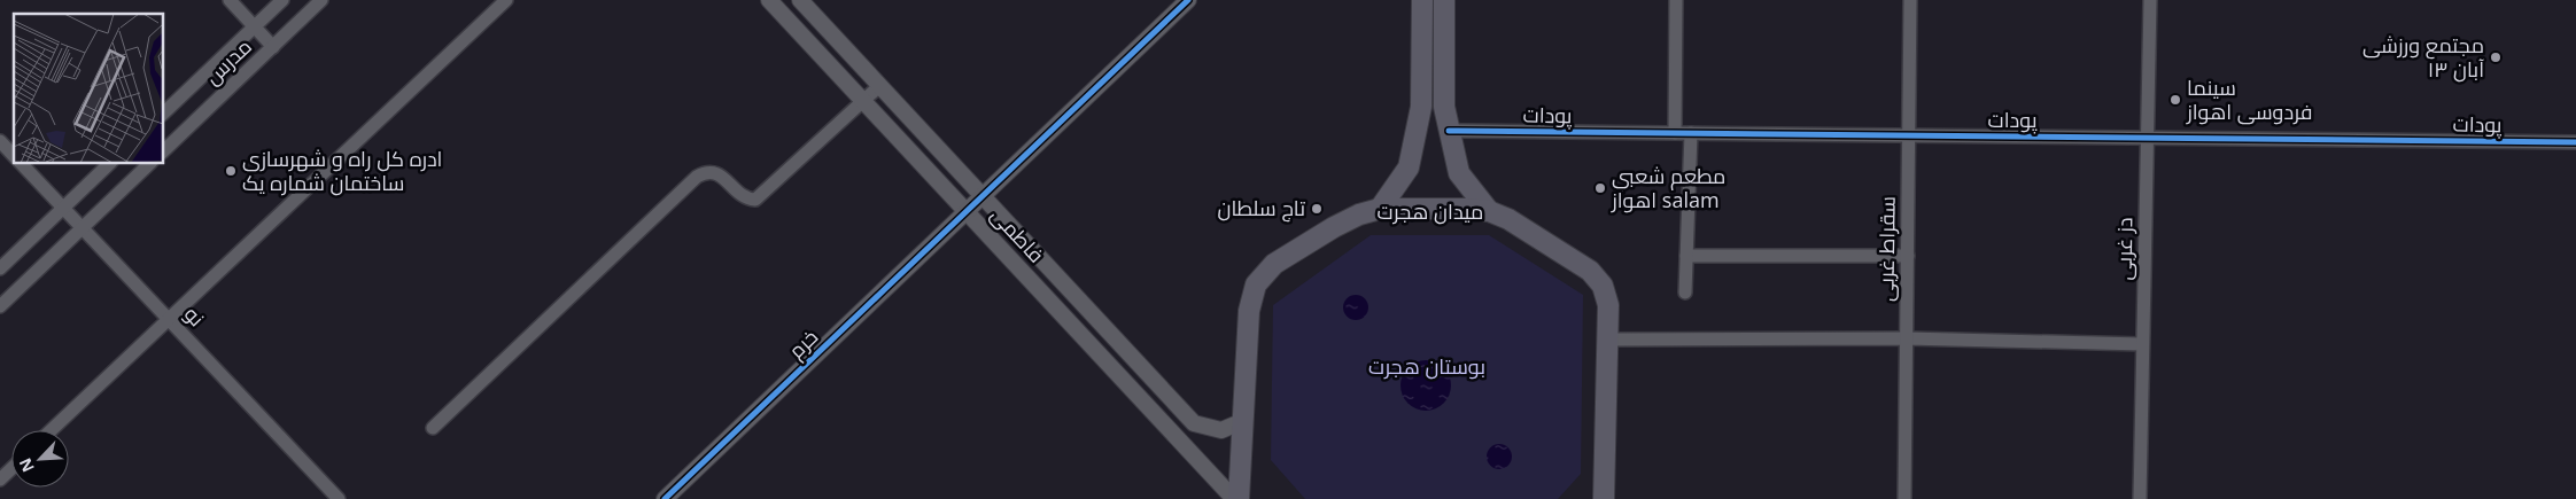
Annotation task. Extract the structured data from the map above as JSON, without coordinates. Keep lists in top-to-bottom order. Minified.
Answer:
{"streets":{"main road":["میدان هجرت"],"street":["مدرس","پودات","فاطمی","سقراط غربی","دز غربی","نو","خرم"]},"crossings":[["پودات","سقراط غربی"],["پودات","دز غربی"],["میدان هجرت","فاطمی"],["فاطمی","خرم"]],"parks":["بوستان هجرت"],"places":["مجتمع ورزشی ۱۳ آبان","سینما فردوسی اهواز","ادره کل راه و شهرسازی ساختمان شماره یک","مطعم شعبي اهواز salam","تاج سلطان"],"north":"bottom left"}
